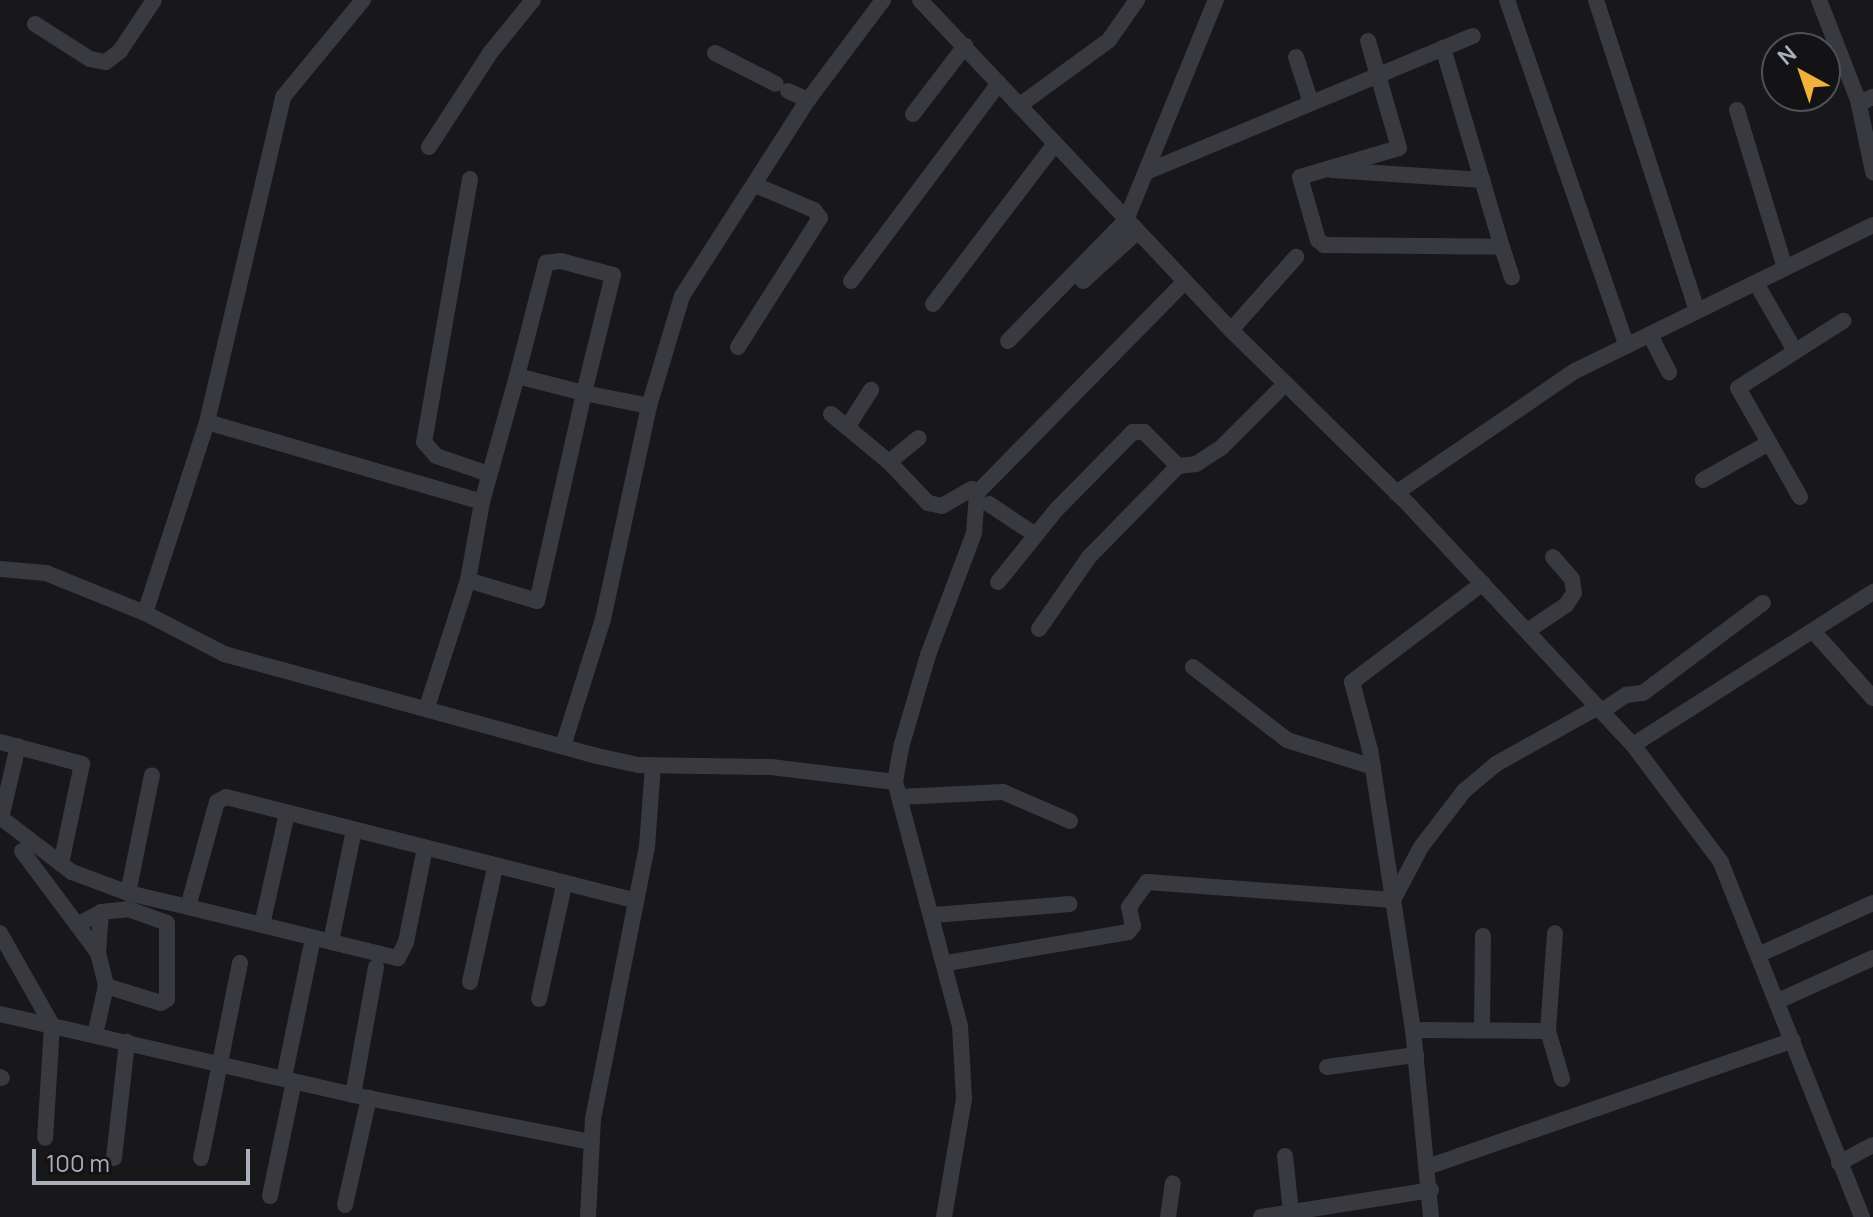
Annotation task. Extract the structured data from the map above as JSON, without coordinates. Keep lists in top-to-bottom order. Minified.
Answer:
{"scale_bar":"100 m","north":"top left"}
